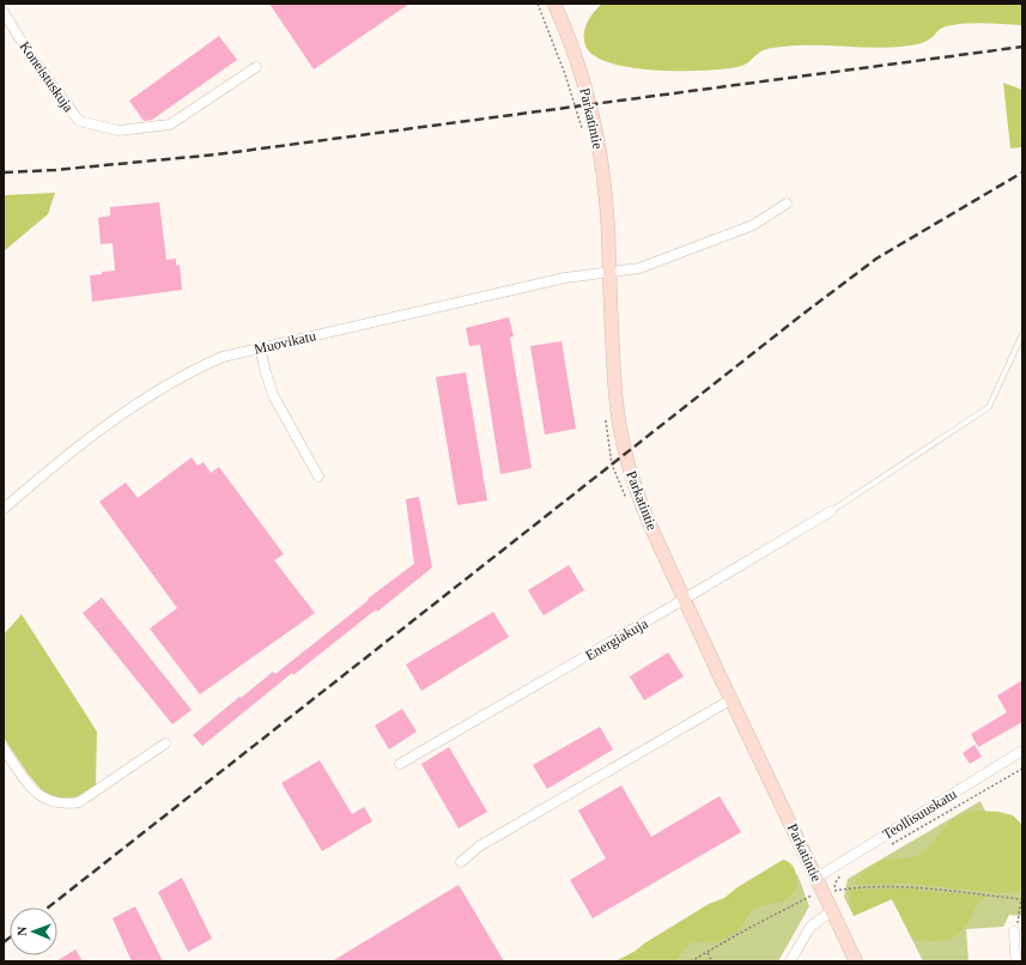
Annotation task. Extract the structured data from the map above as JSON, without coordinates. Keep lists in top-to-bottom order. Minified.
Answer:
{"streets":{"street":["Koneistuskuja","Parkatintie","Muovikatu","Energiakuja","Teollisuuskatu"]},"crossings":[["Parkatintie","Muovikatu"],["Parkatintie","Energiakuja"],["Parkatintie","Teollisuuskatu"]],"north":"left"}
